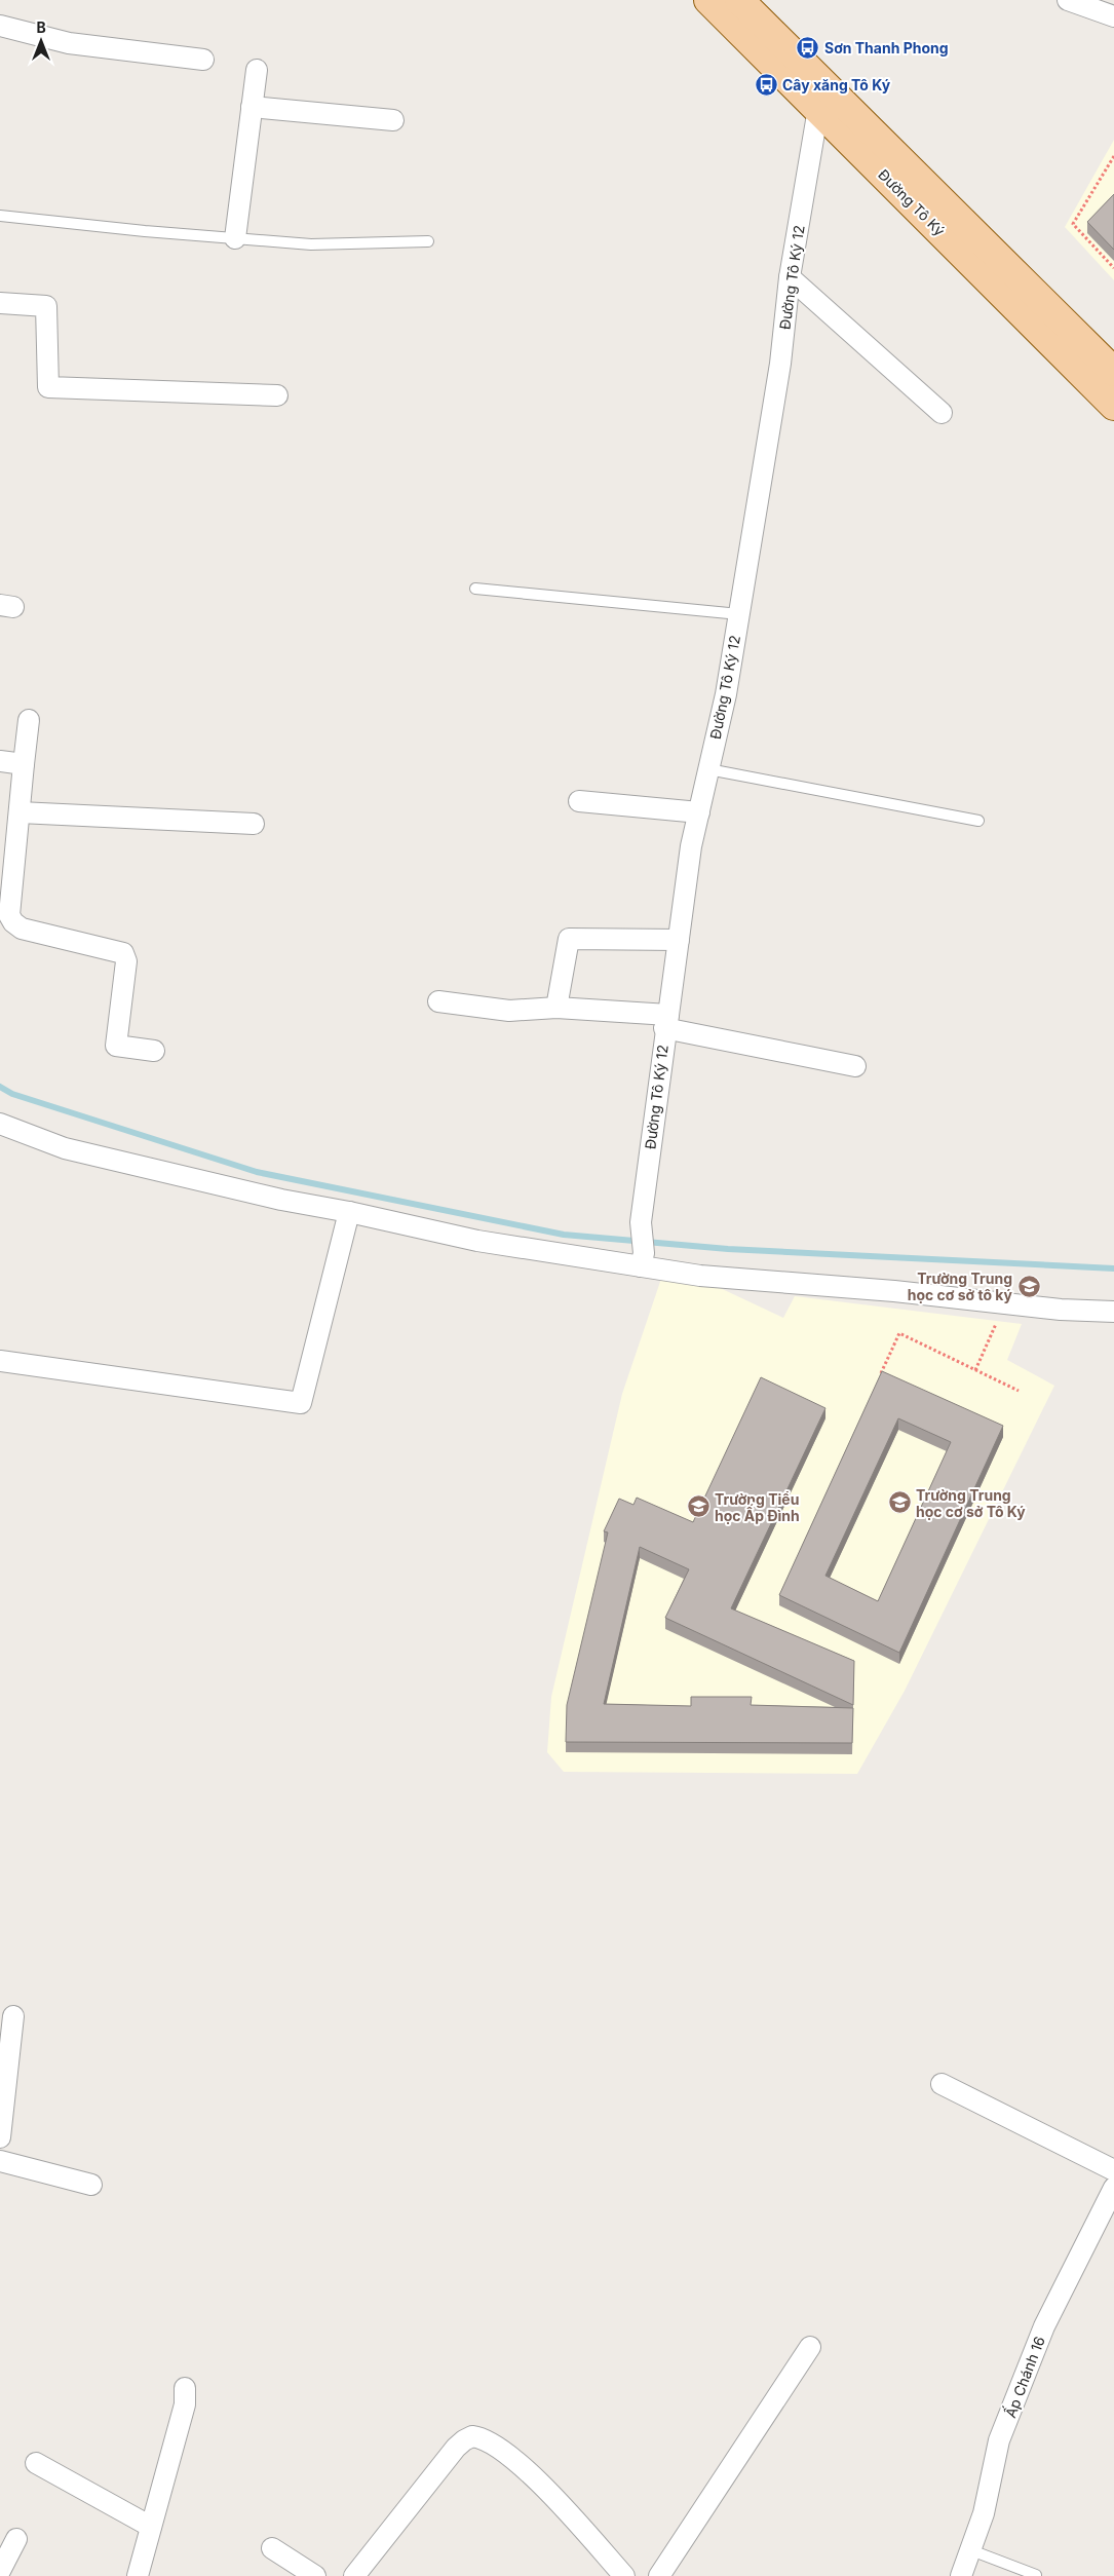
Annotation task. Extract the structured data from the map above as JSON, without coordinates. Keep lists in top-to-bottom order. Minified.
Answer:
{"streets":{"main road":["Đường Tô Ký"],"street":["Đường Tô Ký 12","Ấp Chánh 16"]},"crossings":[["Đường Tô Ký","Đường Tô Ký 12"]],"places":{"bus stop":["Sơn Thanh Phong","Cây xăng Tô Ký"],"school or university":["Trường Trung học cơ sở tô ký","Trường Trung học cơ sở Tô Ký","Trường Tiểu học Ấp Đình"]},"north":"top"}
